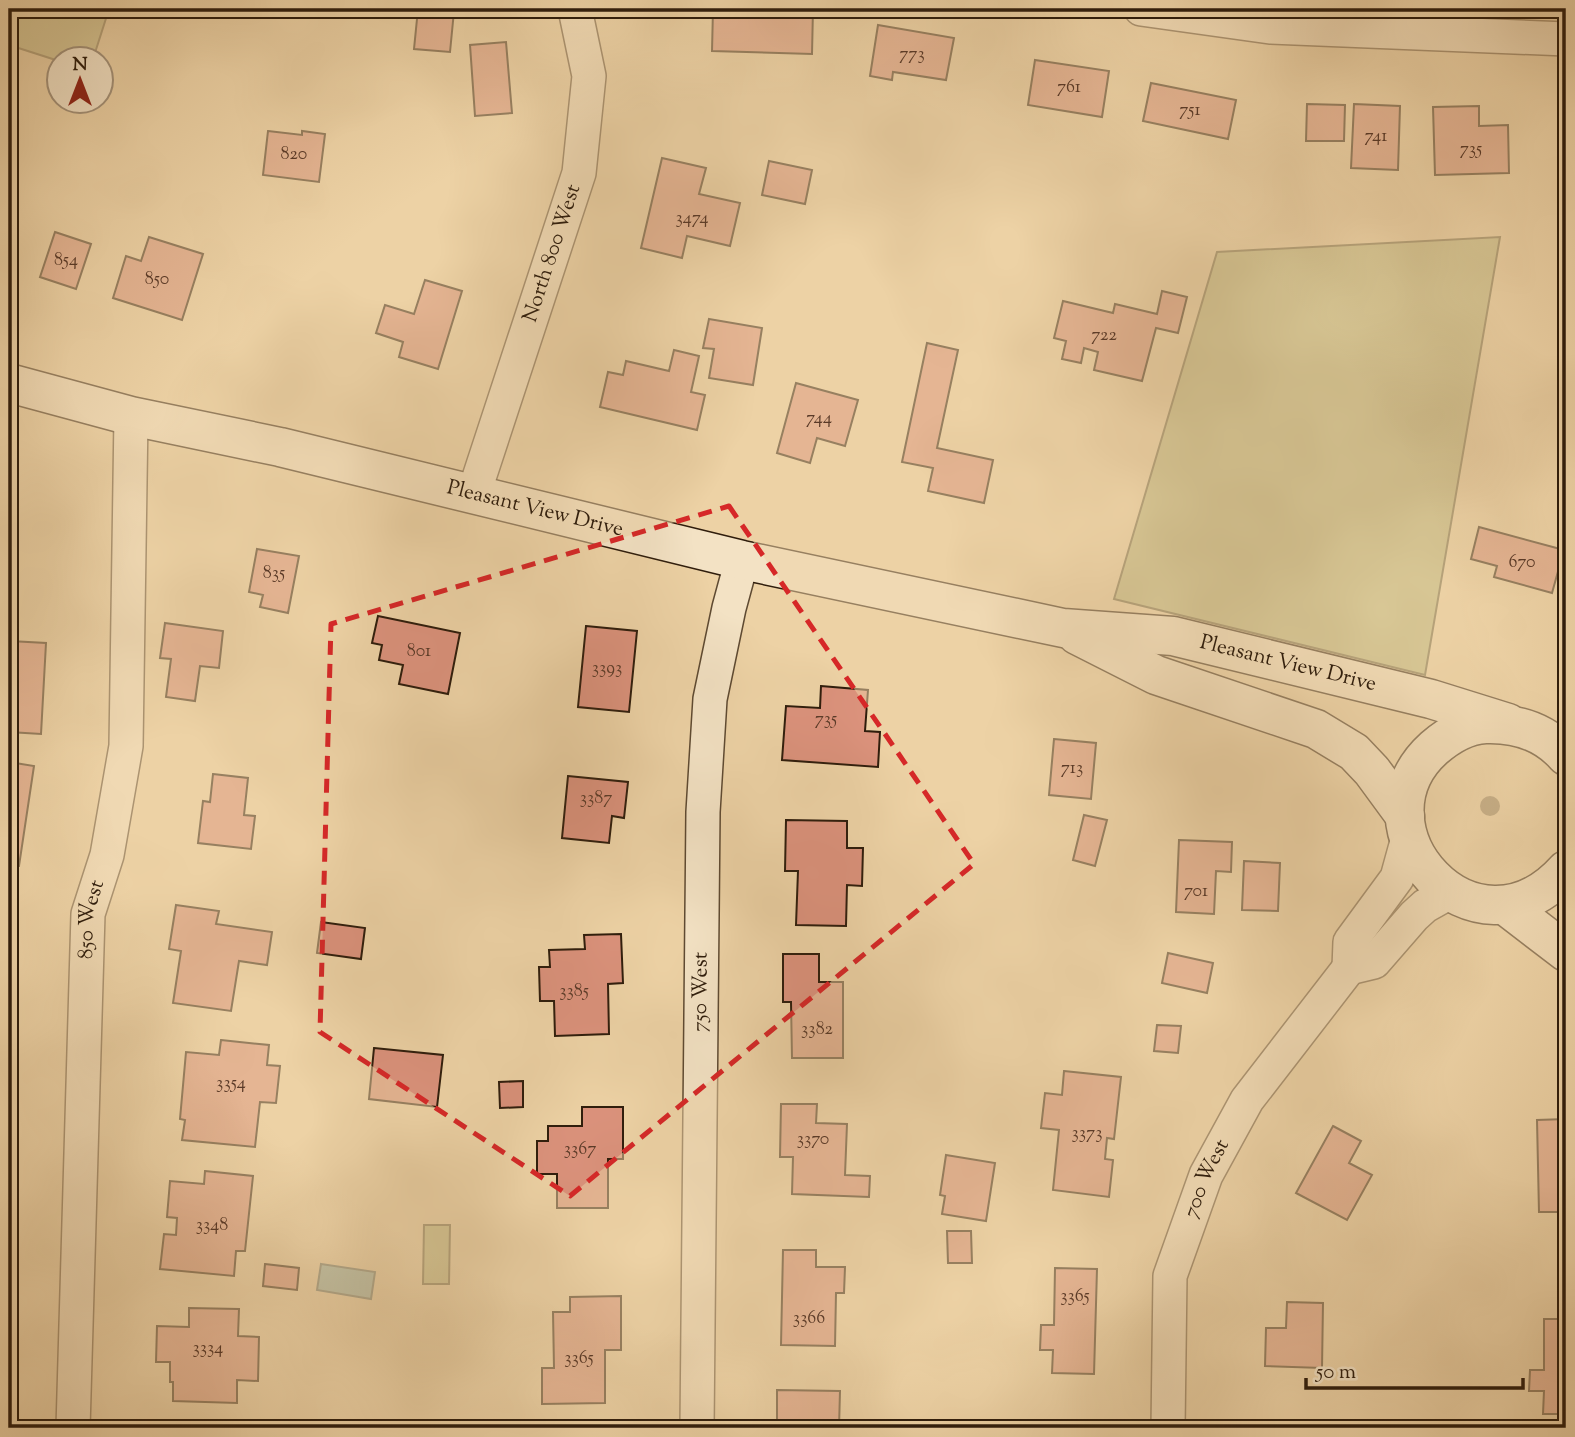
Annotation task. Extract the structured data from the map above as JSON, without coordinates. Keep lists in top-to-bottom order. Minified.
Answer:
{"streets":{"main road":["Pleasant View Drive"],"street":["North 800 West","850 West","750 West","700 West"]},"crossings":[["North 800 West","Pleasant View Drive"],["Pleasant View Drive","850 West"],["Pleasant View Drive","750 West"]],"house_numbers":["773","761","751","741","735","820","3474","854","850","722","744","670","835","801","3393","735","713","3387","701","3385","3382","3354","3373","3370","3367","3348","3365","3366","3334","3365"],"scale_bar":"50 m","north":"top"}
